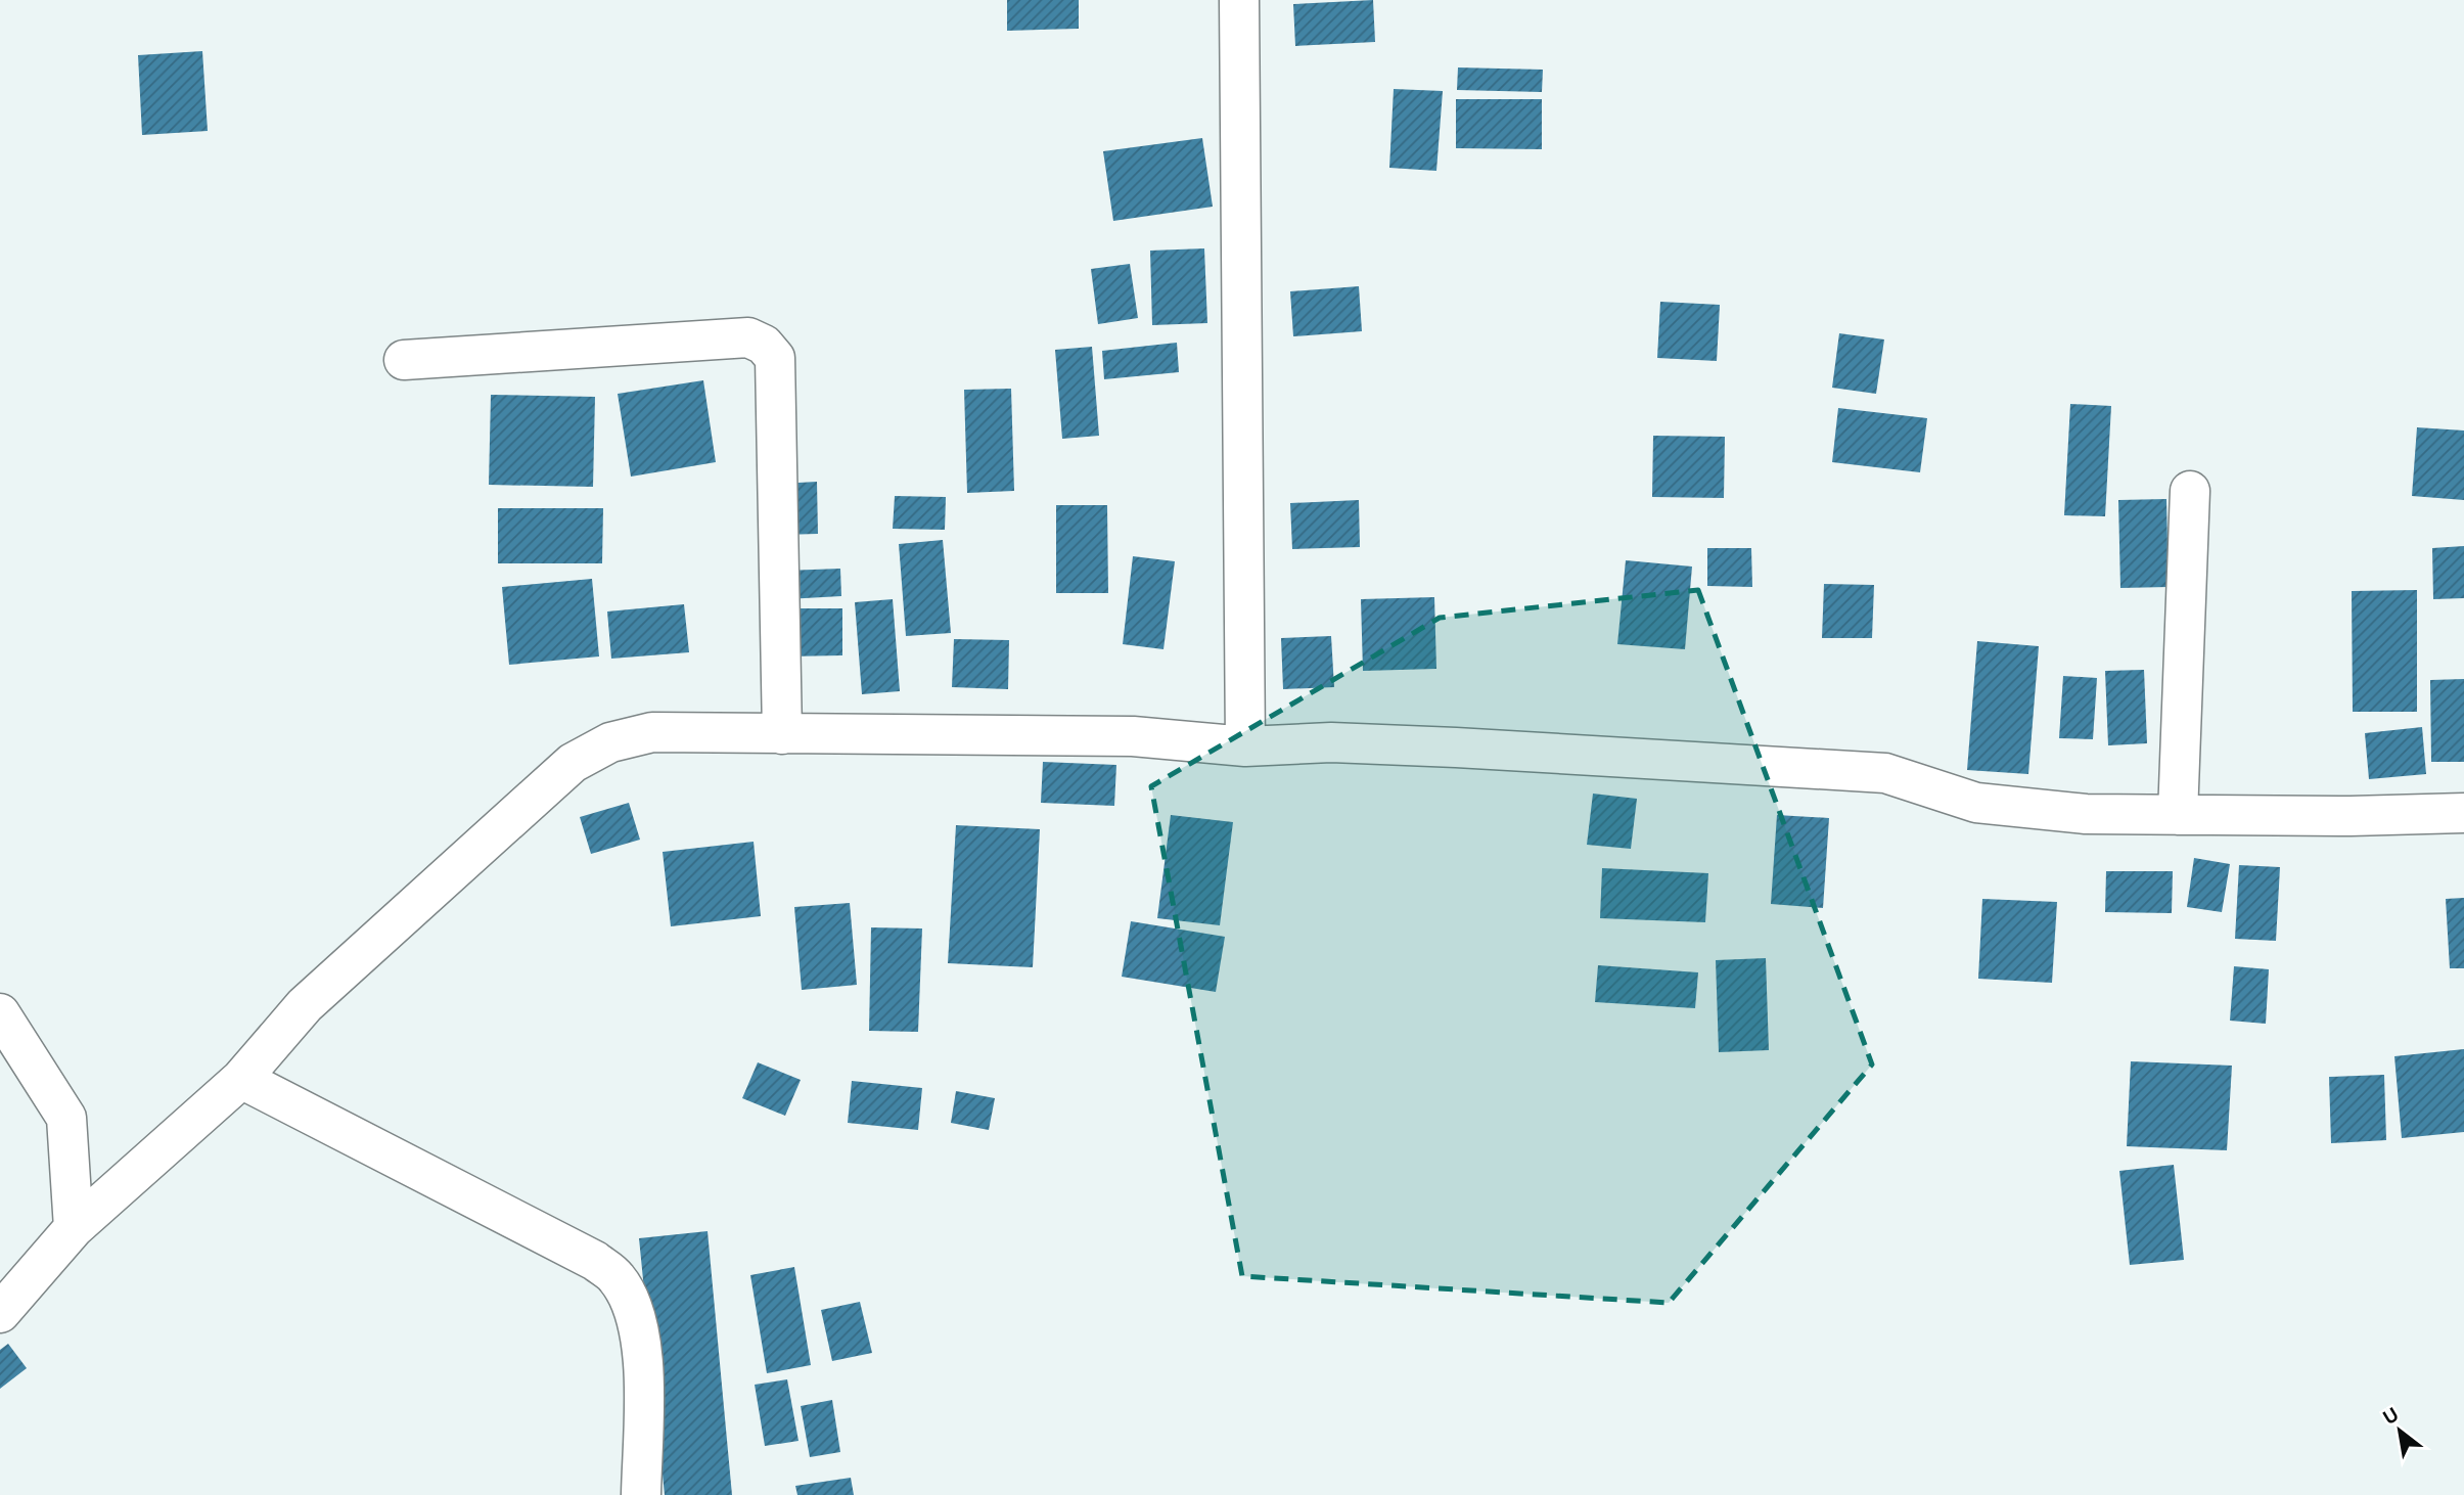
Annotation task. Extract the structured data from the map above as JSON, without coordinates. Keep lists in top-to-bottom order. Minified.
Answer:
{"north":"top left"}
